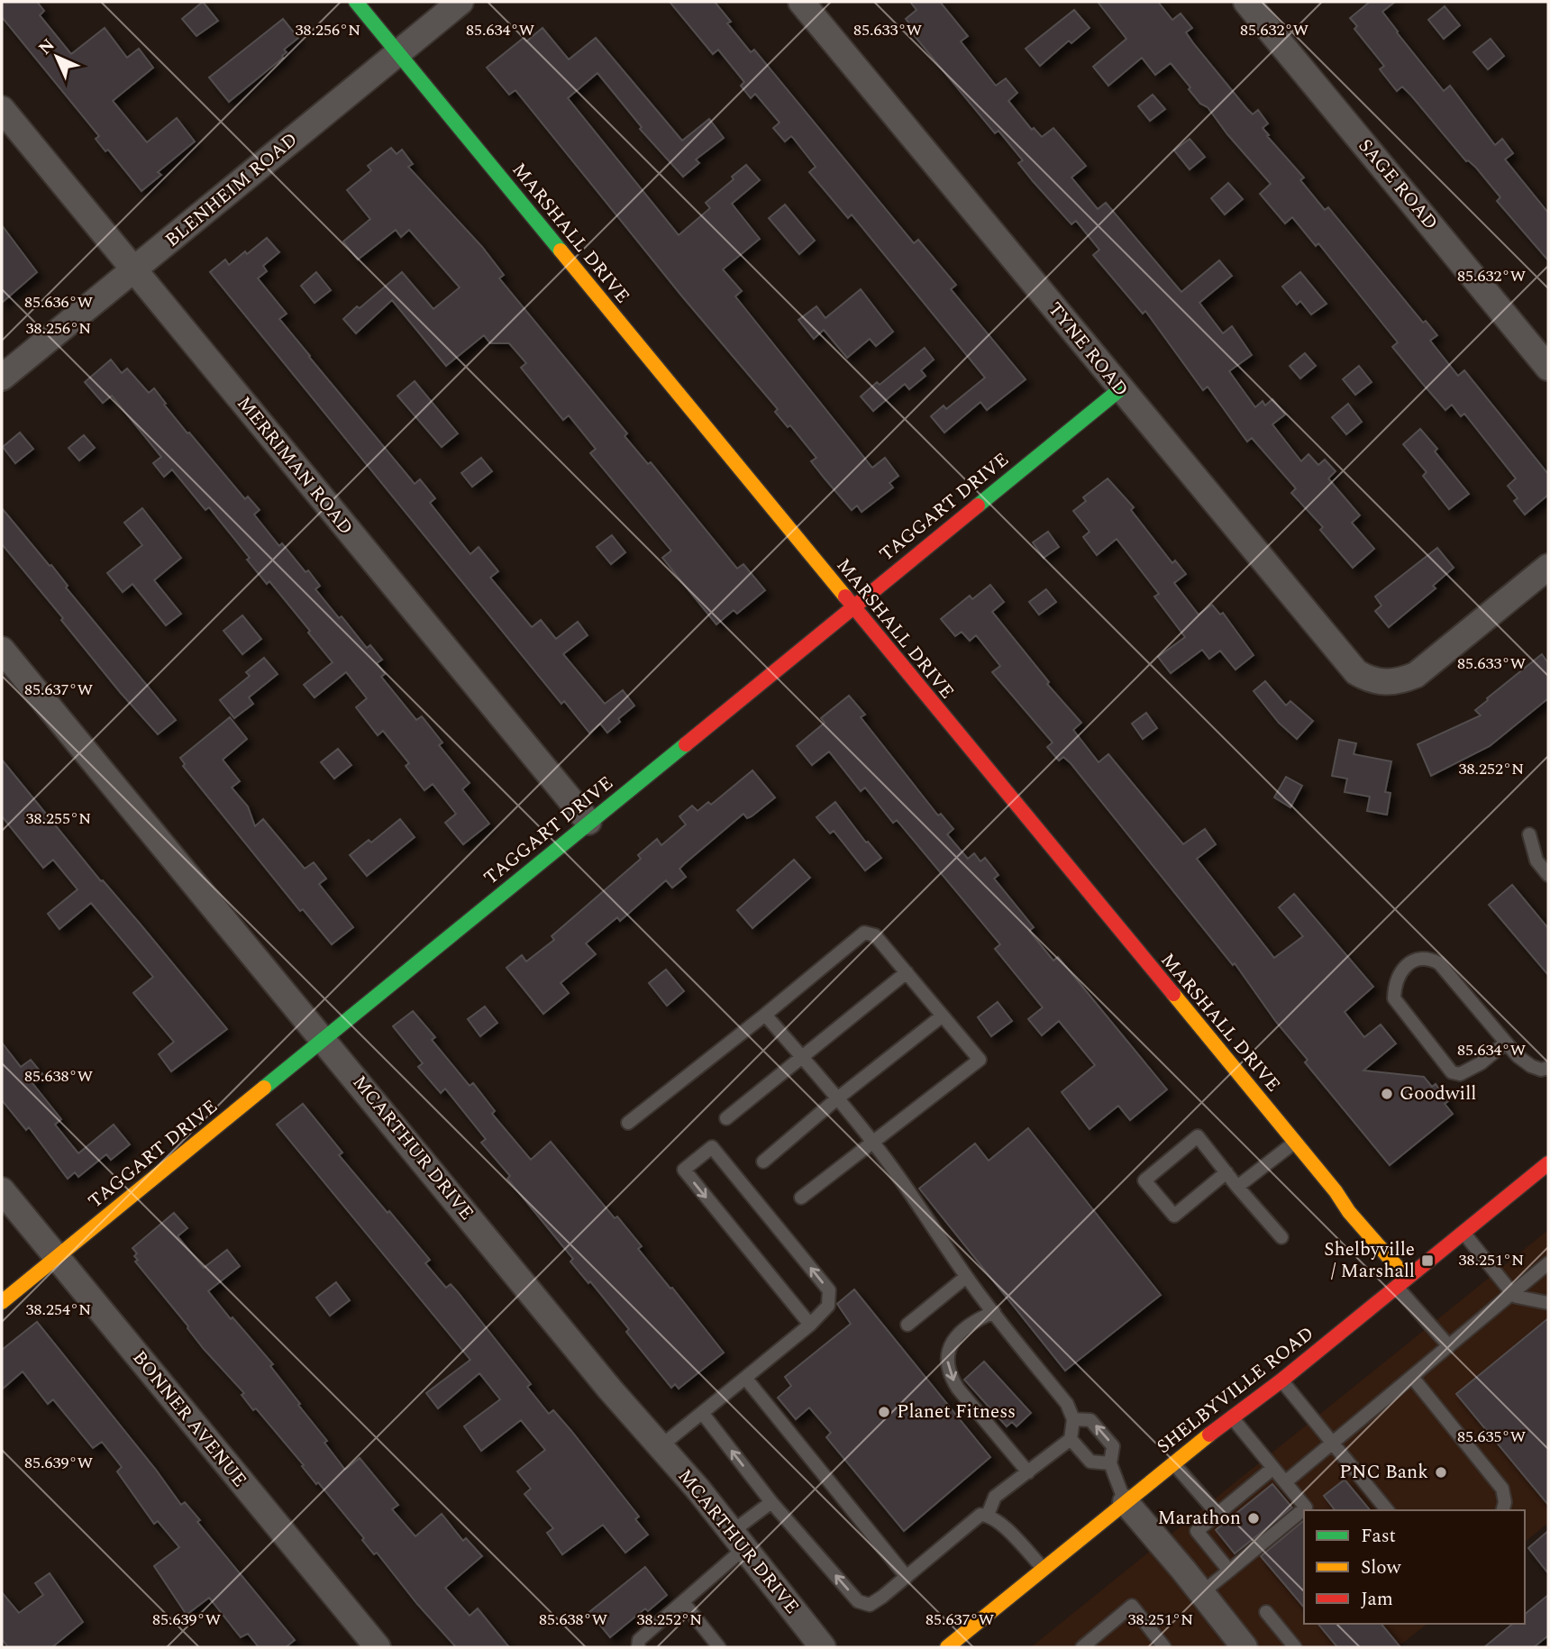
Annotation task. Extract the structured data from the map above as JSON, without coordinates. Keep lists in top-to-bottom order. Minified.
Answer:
{"streets":{"street":["SAGE ROAD","BLENHEIM ROAD","MARSHALL DRIVE","TYNE ROAD","MERRIMAN ROAD","TAGGART DRIVE","MCARTHUR DRIVE","SHELBYVILLE ROAD","BONNER AVENUE"]},"crossings":[["BLENHEIM ROAD","MARSHALL DRIVE"],["BLENHEIM ROAD","MERRIMAN ROAD"],["MARSHALL DRIVE","TAGGART DRIVE"],["MARSHALL DRIVE","SHELBYVILLE ROAD"],["TYNE ROAD","TAGGART DRIVE"],["MERRIMAN ROAD","TAGGART DRIVE"],["TAGGART DRIVE","MCARTHUR DRIVE"],["TAGGART DRIVE","BONNER AVENUE"]],"places":{"other":["Goodwill","Planet Fitness","PNC Bank","Marathon"],"transit":["Shelbyville / Marshall"]},"legend":["Fast","Slow","Jam"],"north":"top left","coordinates":["85.632°W","38.256°N","85.634°W","85.633°W","85.636°W","85.637°W","38.252°N","38.255°N","85.638°W","38.251°N","38.254°N","85.635°W","85.639°W"]}
